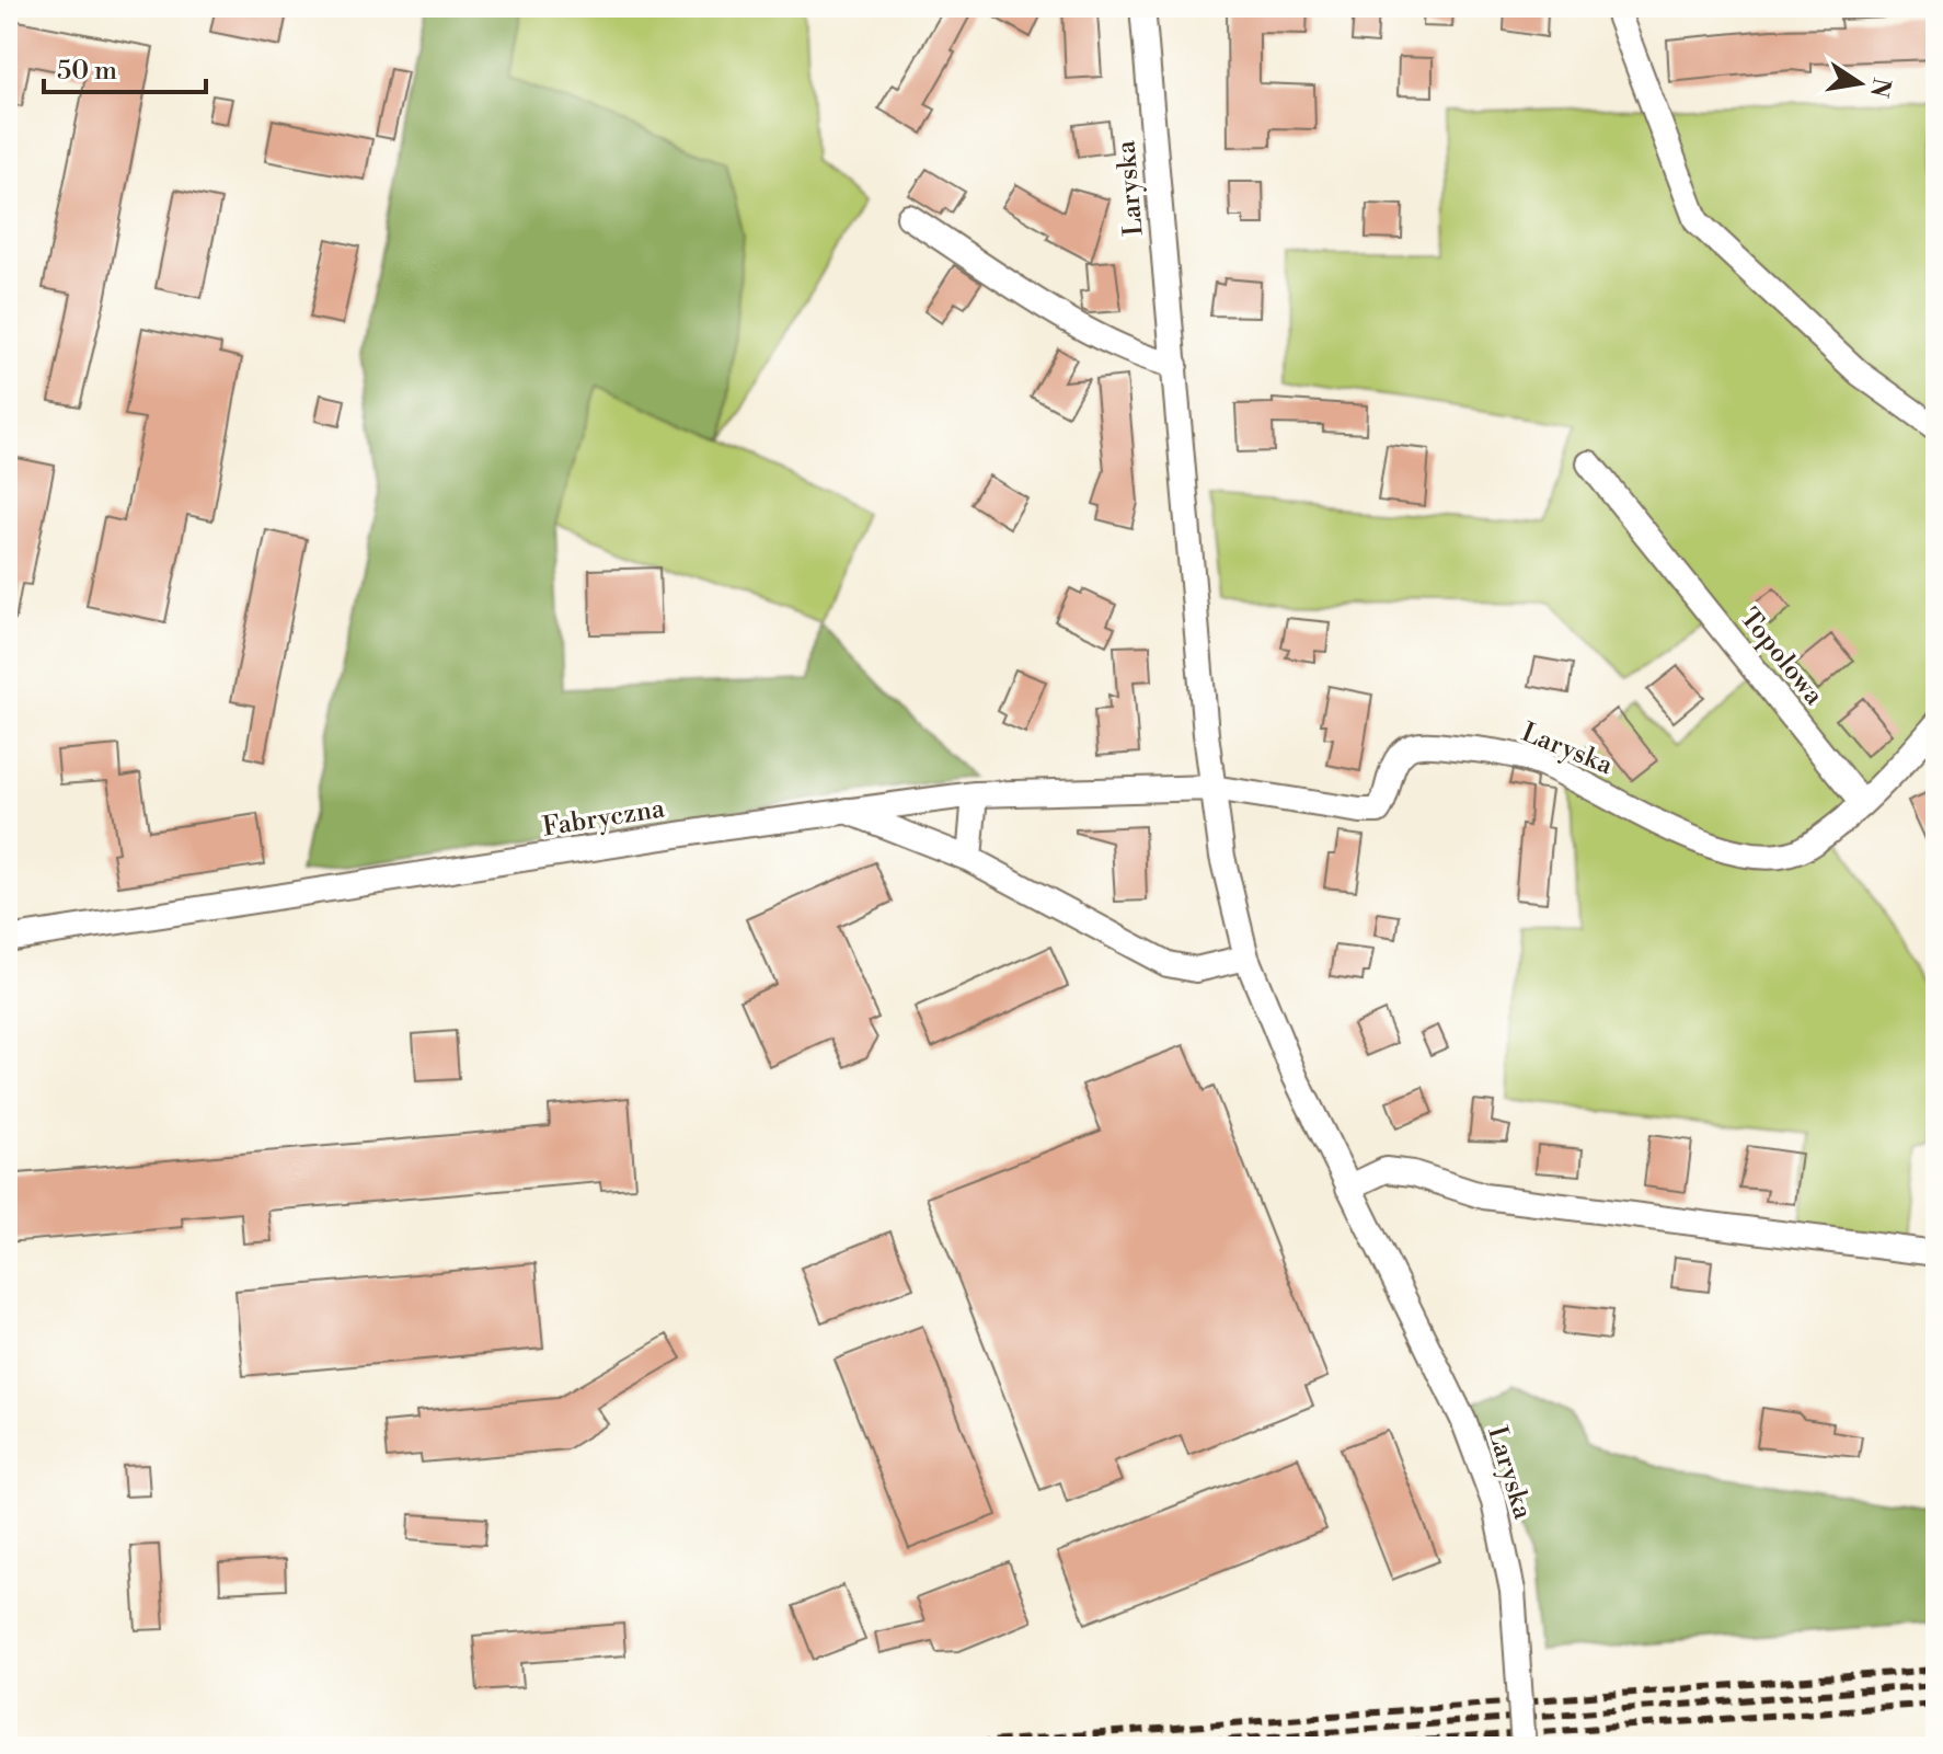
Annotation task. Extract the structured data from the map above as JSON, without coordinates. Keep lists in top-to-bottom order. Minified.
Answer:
{"streets":{"street":["Laryska","Topolowa","Fabryczna"]},"crossings":[["Laryska","Topolowa"],["Laryska","Fabryczna"]],"scale_bar":"50 m","north":"right"}
